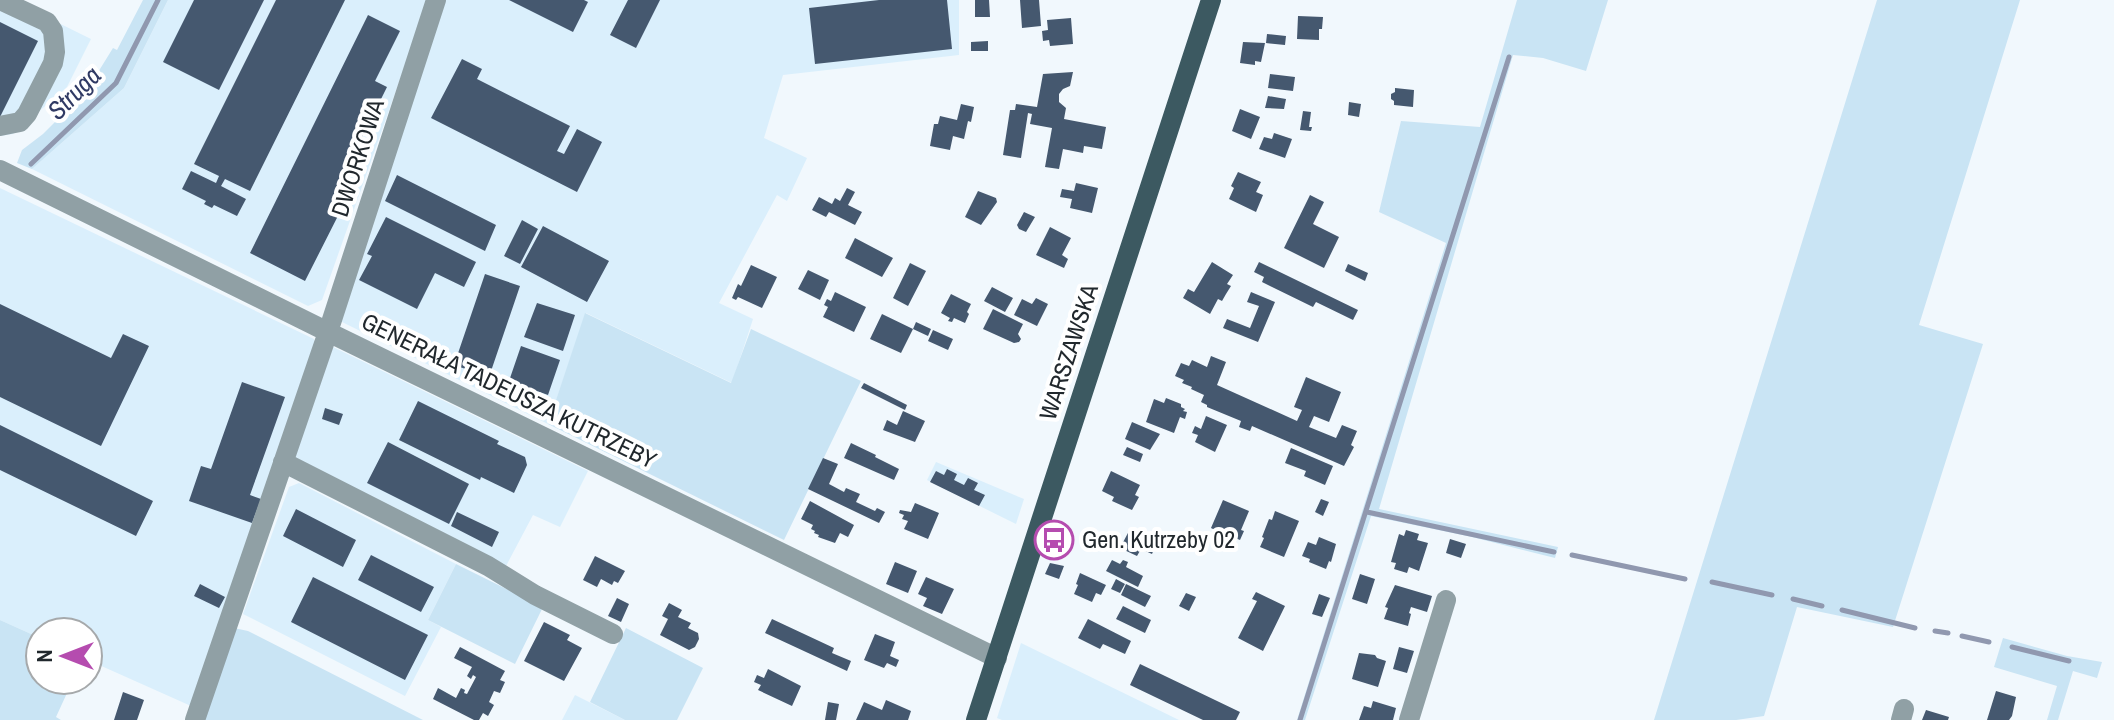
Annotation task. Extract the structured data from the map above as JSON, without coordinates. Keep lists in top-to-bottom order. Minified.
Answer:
{"streets":{"main road":["WARSZAWSKA"],"street":["DWORKOWA","GENERAŁA TADEUSZA KUTRZEBY"]},"crossings":[["DWORKOWA","GENERAŁA TADEUSZA KUTRZEBY"],["WARSZAWSKA","GENERAŁA TADEUSZA KUTRZEBY"]],"water":["Struga"],"places":{"bus stop":["Gen. Kutrzeby 02"]},"north":"left"}
